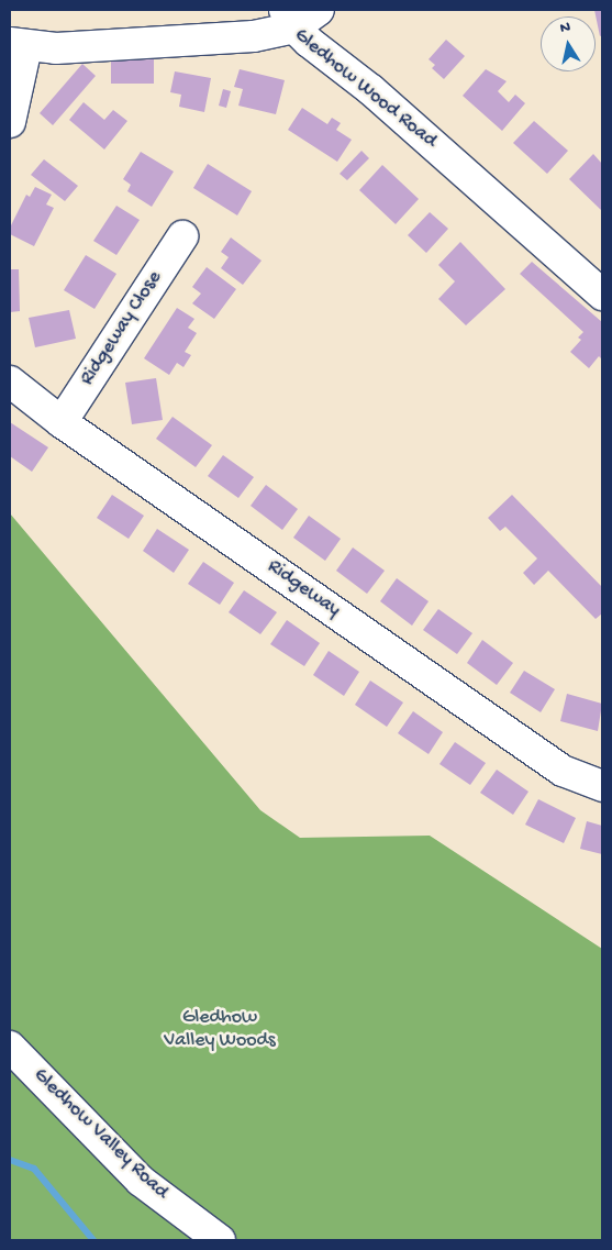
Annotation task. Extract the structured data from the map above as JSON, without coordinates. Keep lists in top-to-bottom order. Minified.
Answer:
{"streets":{"street":["Gledhow Wood Road","Ridgeway Close","Ridgeway","Gledhow Valley Road"]},"crossings":[["Ridgeway Close","Ridgeway"]],"parks":["Gledhow Valley Woods"],"north":"top"}
